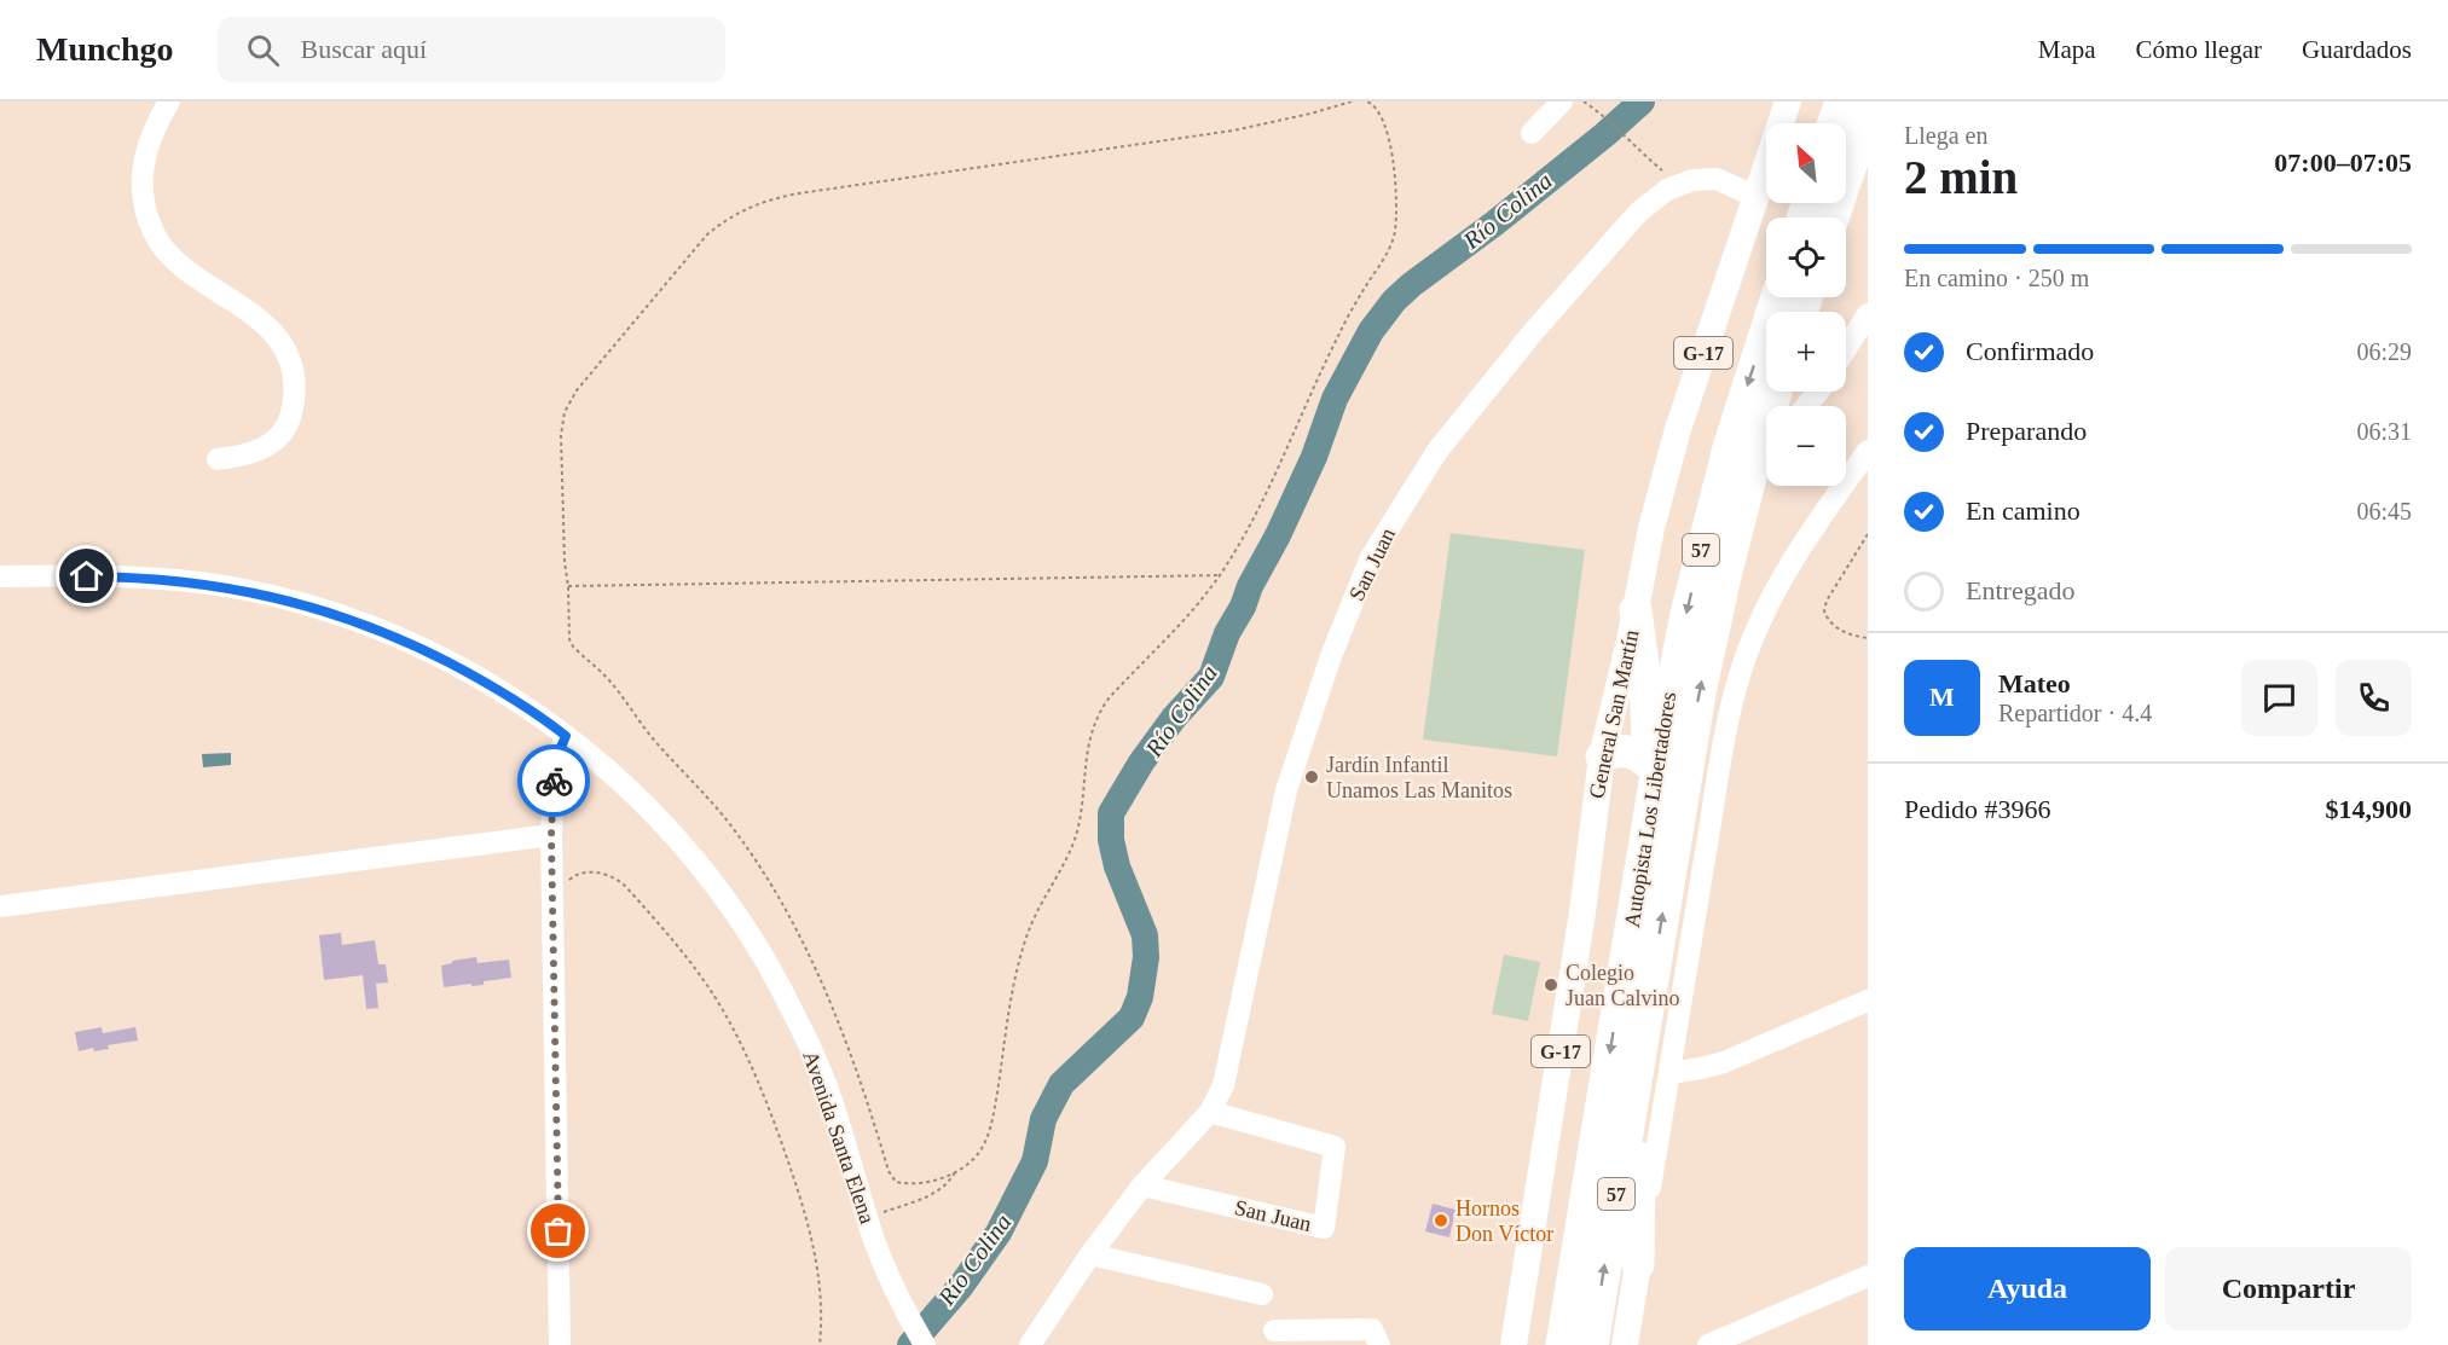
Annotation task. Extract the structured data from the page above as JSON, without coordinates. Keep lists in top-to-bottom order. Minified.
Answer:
{"streets":{"highway":["57","Autopista Los Libertadores"],"main road":["G-17","General San Martín"],"street":["San Juan","Avenida Santa Elena"]},"crossings":[["San Juan","General San Martín"]],"water":["Río Colina"],"places":["Jardín Infantil Unamos Las Manitos","Colegio Juan Calvino","Hornos Don Víctor"],"north":"top left","page":{"header":"Munchgo","search":"Buscar aquí","nav":["Mapa","Cómo llegar","Guardados"],"heading":["2 min","Llega en","07:00–07:05"],"panel":["Mateo","Repartidor · 4.4","Pedido #3966","$14,900"],"map_buttons":["+","−"],"bar":"En camino · 250 m","list":[["Confirmado","06:29"],["Preparando","06:31"],["En camino","06:45"],"Entregado"],"round":"M","buttons":["Ayuda","Compartir"]}}
